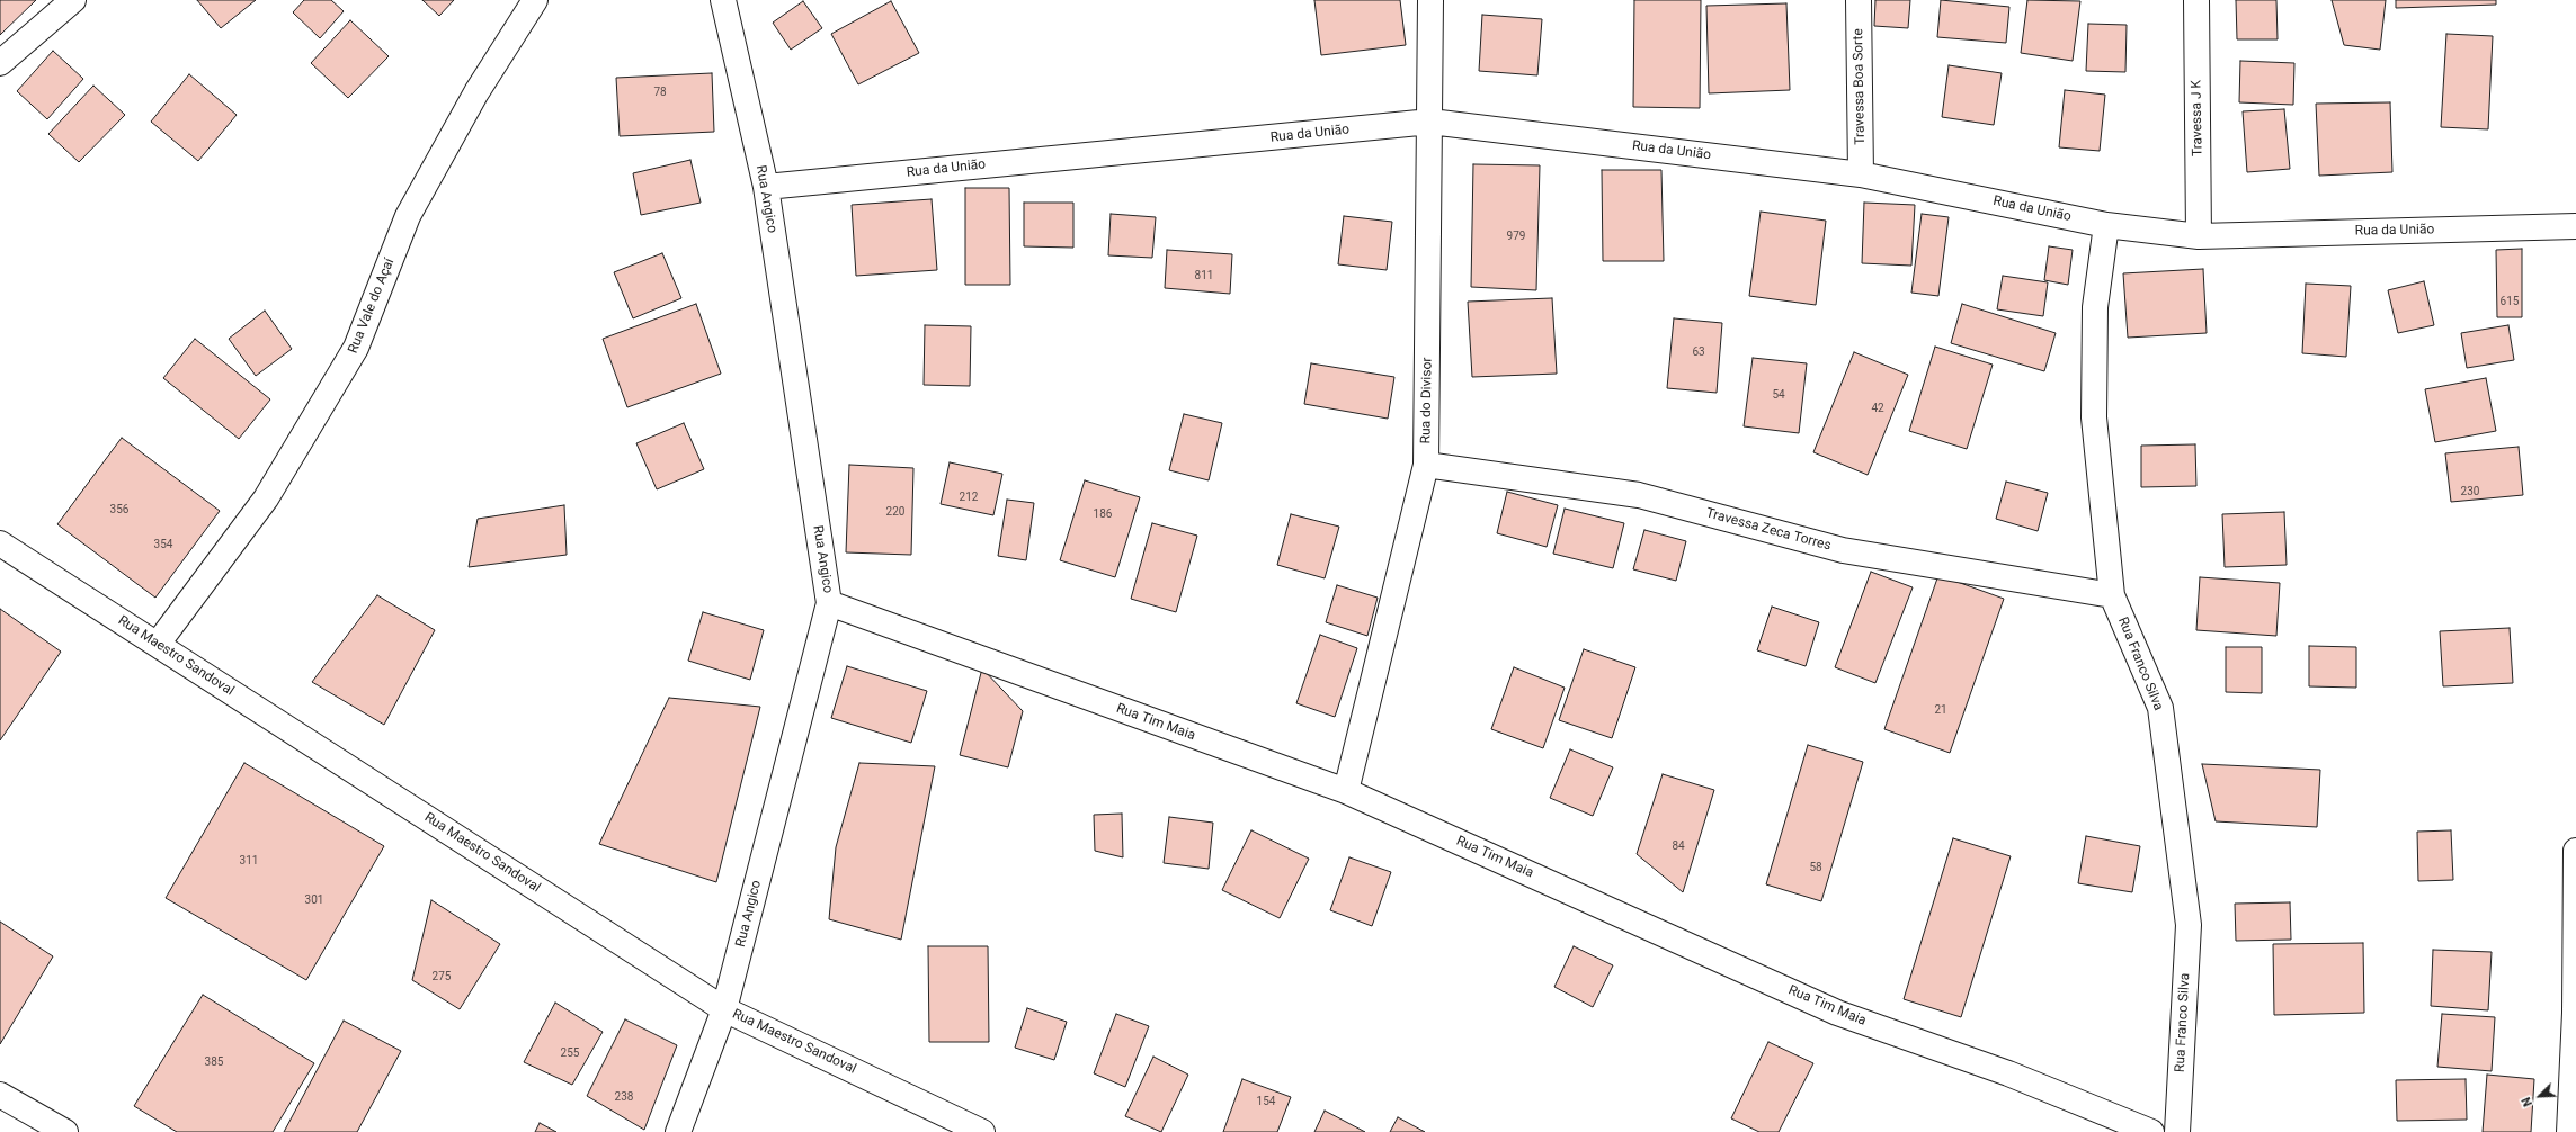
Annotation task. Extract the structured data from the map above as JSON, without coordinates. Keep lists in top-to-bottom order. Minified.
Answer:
{"streets":{"street":["Travessa Boa Sorte","Travessa J K","Rua da União","Rua Angico","Rua Vale do Açaí","Rua do Divisor","Travessa Zeca Torres","Rua Maestro Sandoval","Rua Franco Silva","Rua Tim Maia"]},"crossings":[["Travessa Boa Sorte","Rua da União"],["Travessa J K","Rua da União"],["Rua da União","Rua Angico"],["Rua da União","Rua do Divisor"],["Rua da União","Rua Franco Silva"],["Rua Angico","Rua Maestro Sandoval"],["Rua Angico","Rua Tim Maia"],["Rua Vale do Açaí","Rua Maestro Sandoval"],["Rua do Divisor","Travessa Zeca Torres"],["Rua do Divisor","Rua Tim Maia"],["Travessa Zeca Torres","Rua Franco Silva"]],"house_numbers":["78","979","811","615","63","54","42","230","212","356","220","186","354","21","84","311","58","301","275","255","385","238","154"],"north":"bottom left"}
